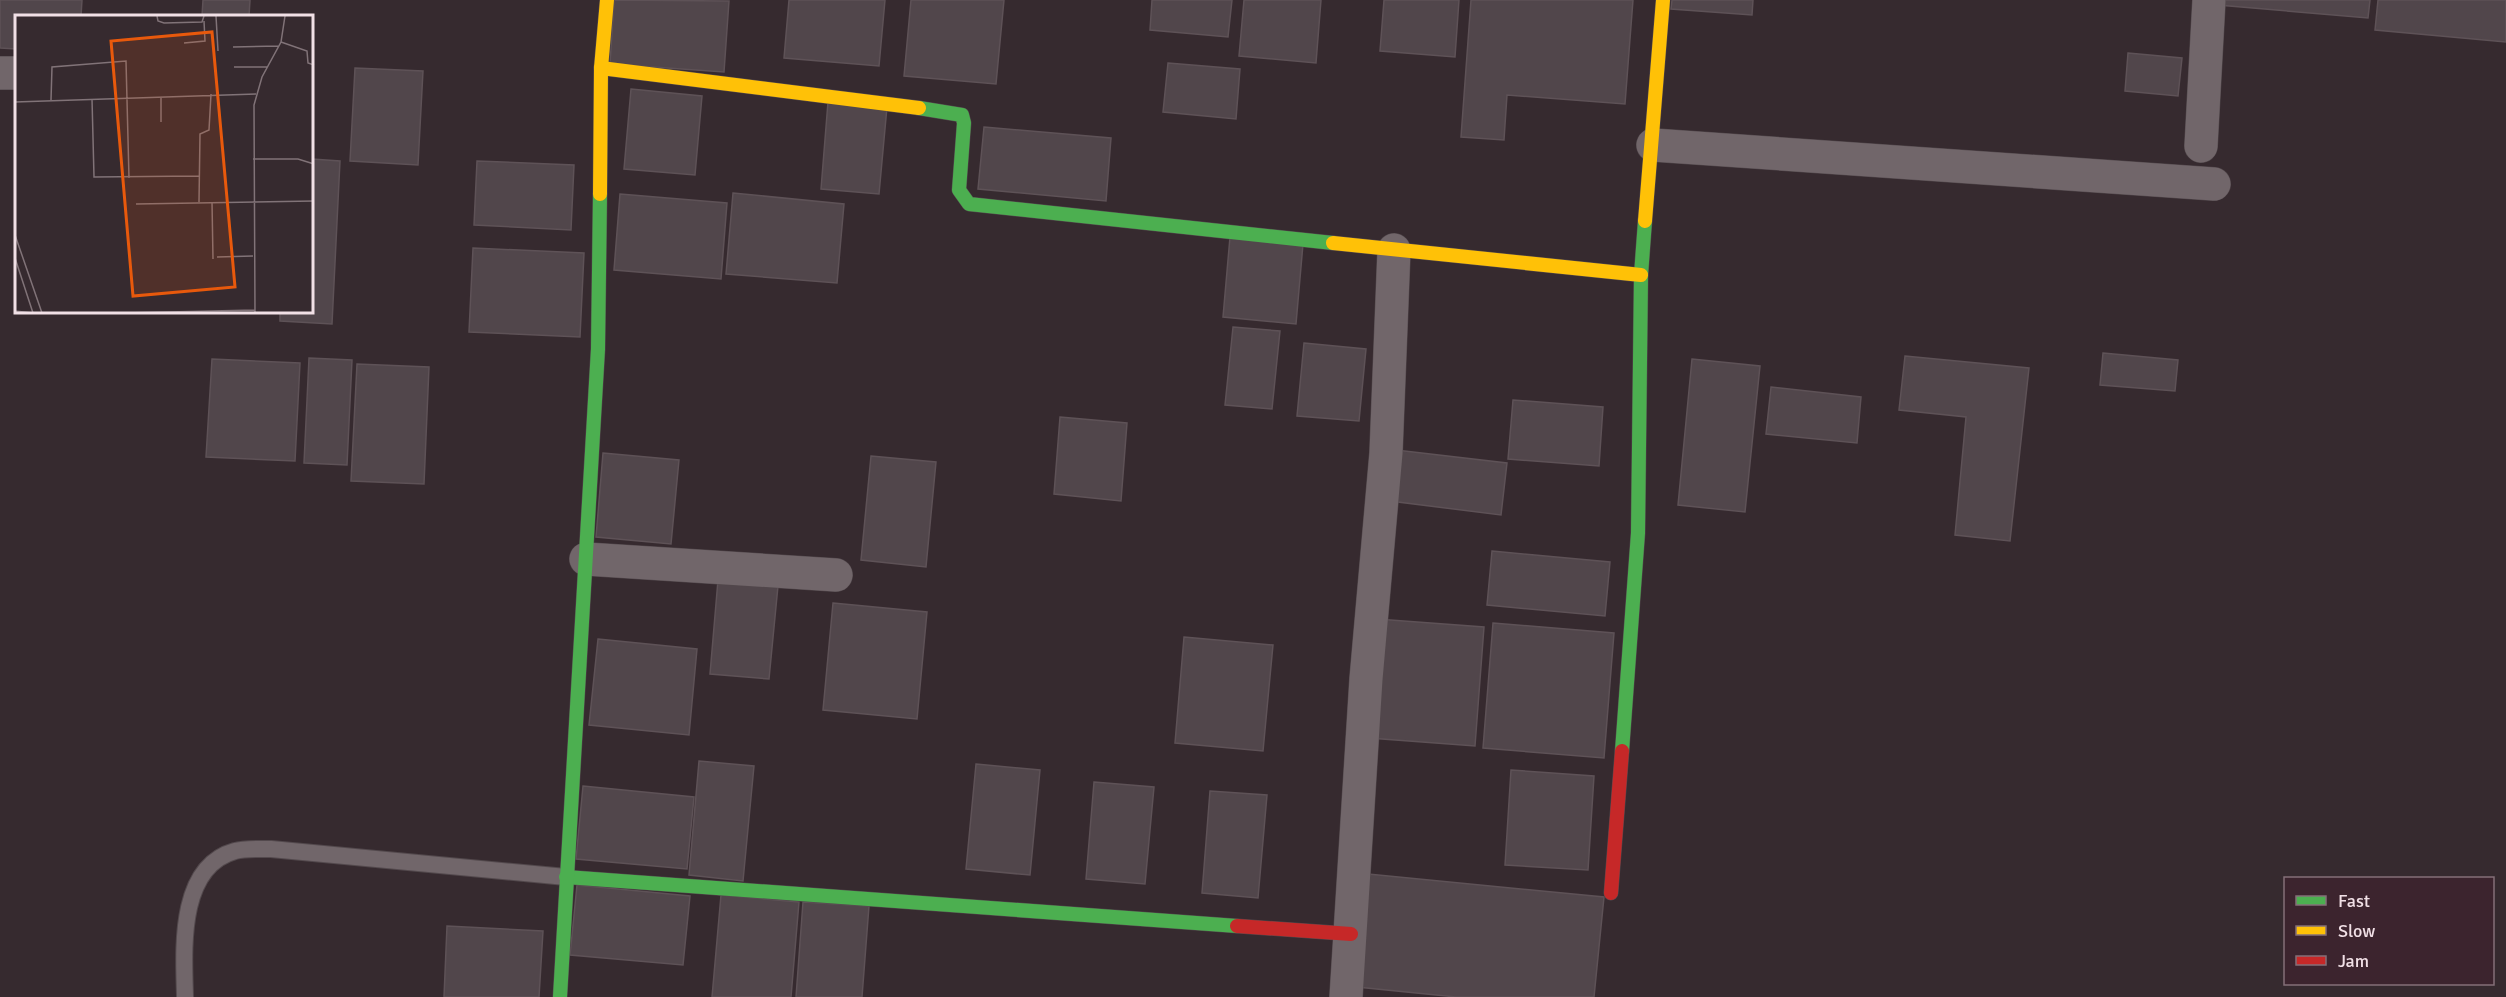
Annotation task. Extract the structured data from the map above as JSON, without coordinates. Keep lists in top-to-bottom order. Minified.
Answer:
{"legend":["Fast","Slow","Jam"]}
